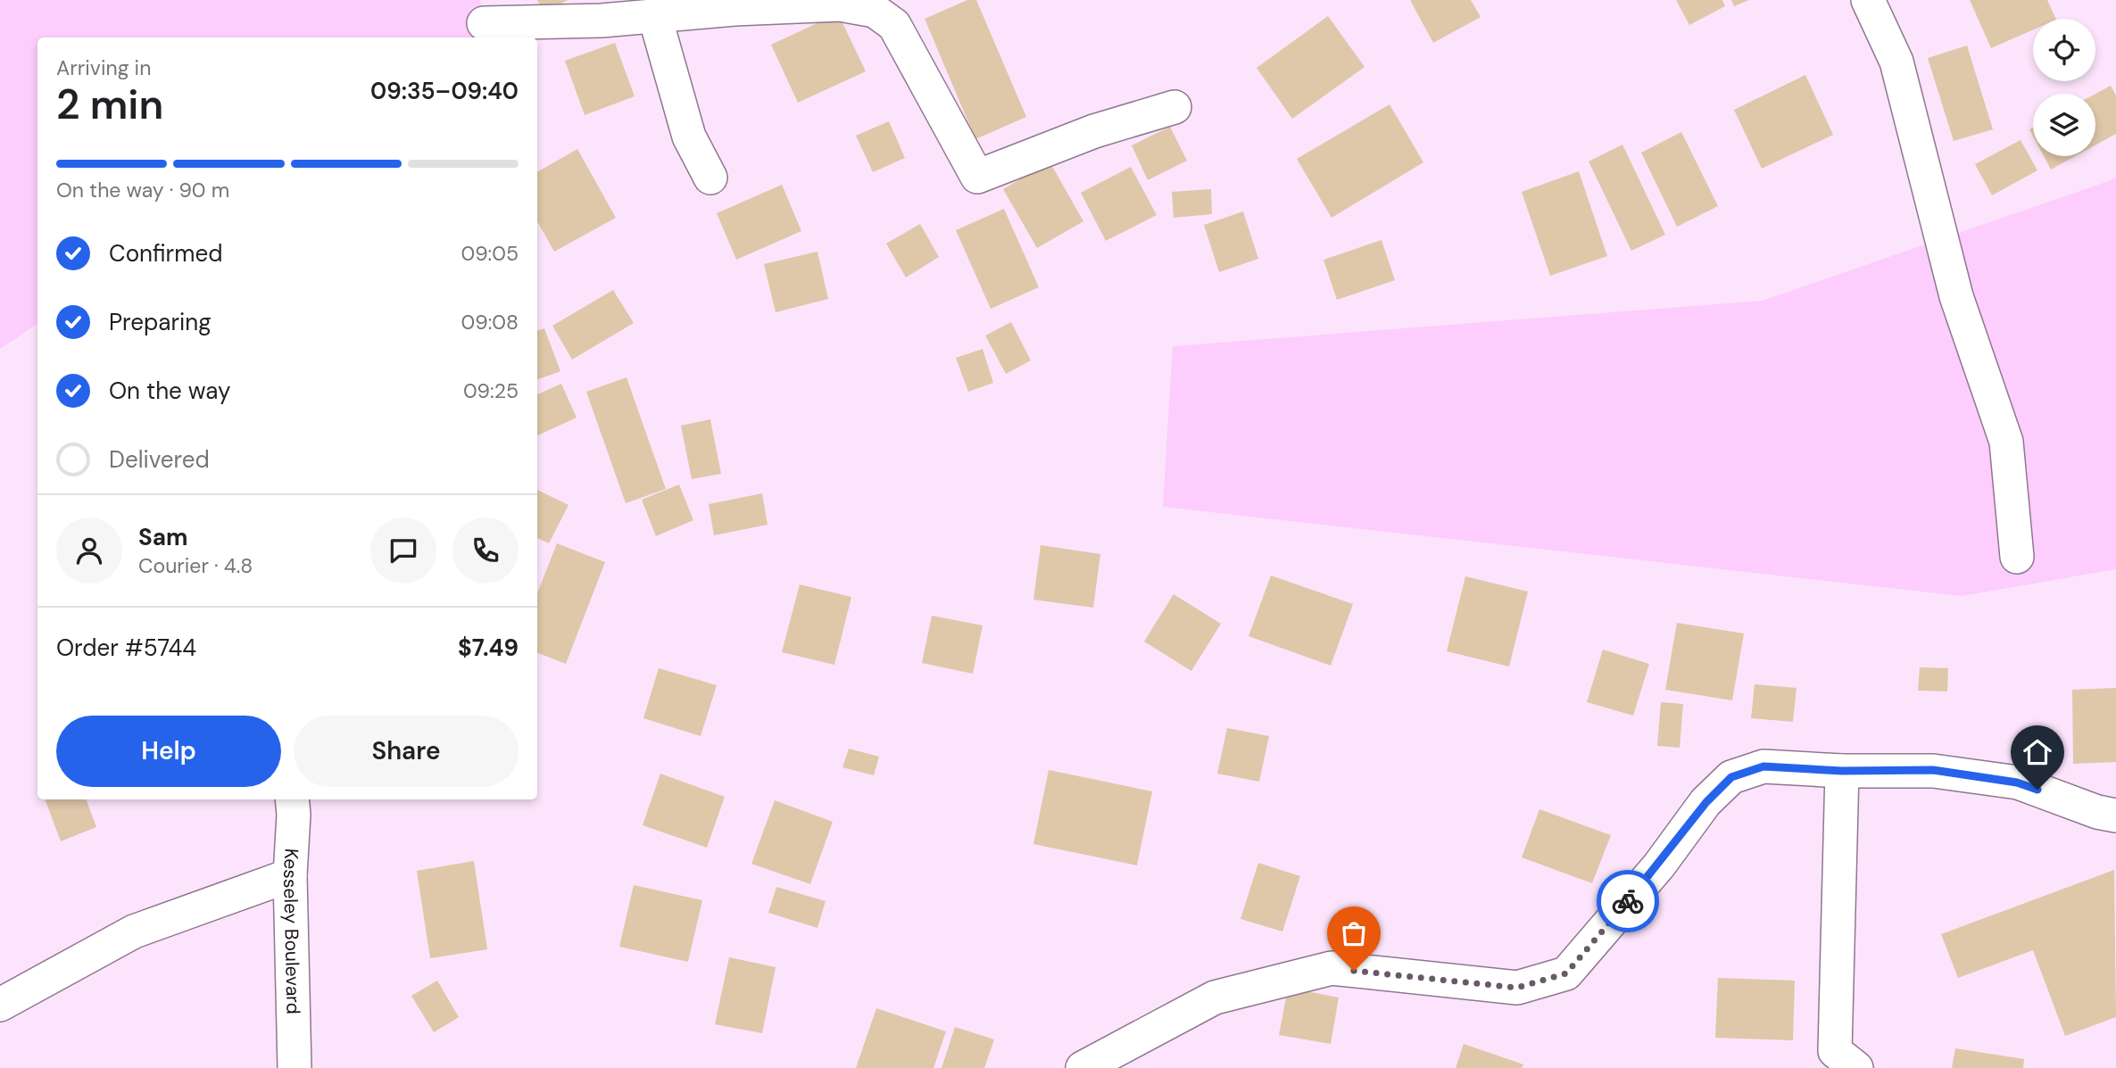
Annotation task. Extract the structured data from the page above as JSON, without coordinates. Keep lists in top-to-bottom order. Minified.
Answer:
{"streets":{"street":["Kesseley Boulevard"]},"page":{"heading":["2 min","Arriving in","09:35–09:40"],"panel":["Sam","Courier · 4.8","Order #5744","$7.49"],"bar":"On the way · 90 m","list":[["Confirmed","09:05"],["Preparing","09:08"],["On the way","09:25"],"Delivered"],"buttons":["Help","Share"]}}
